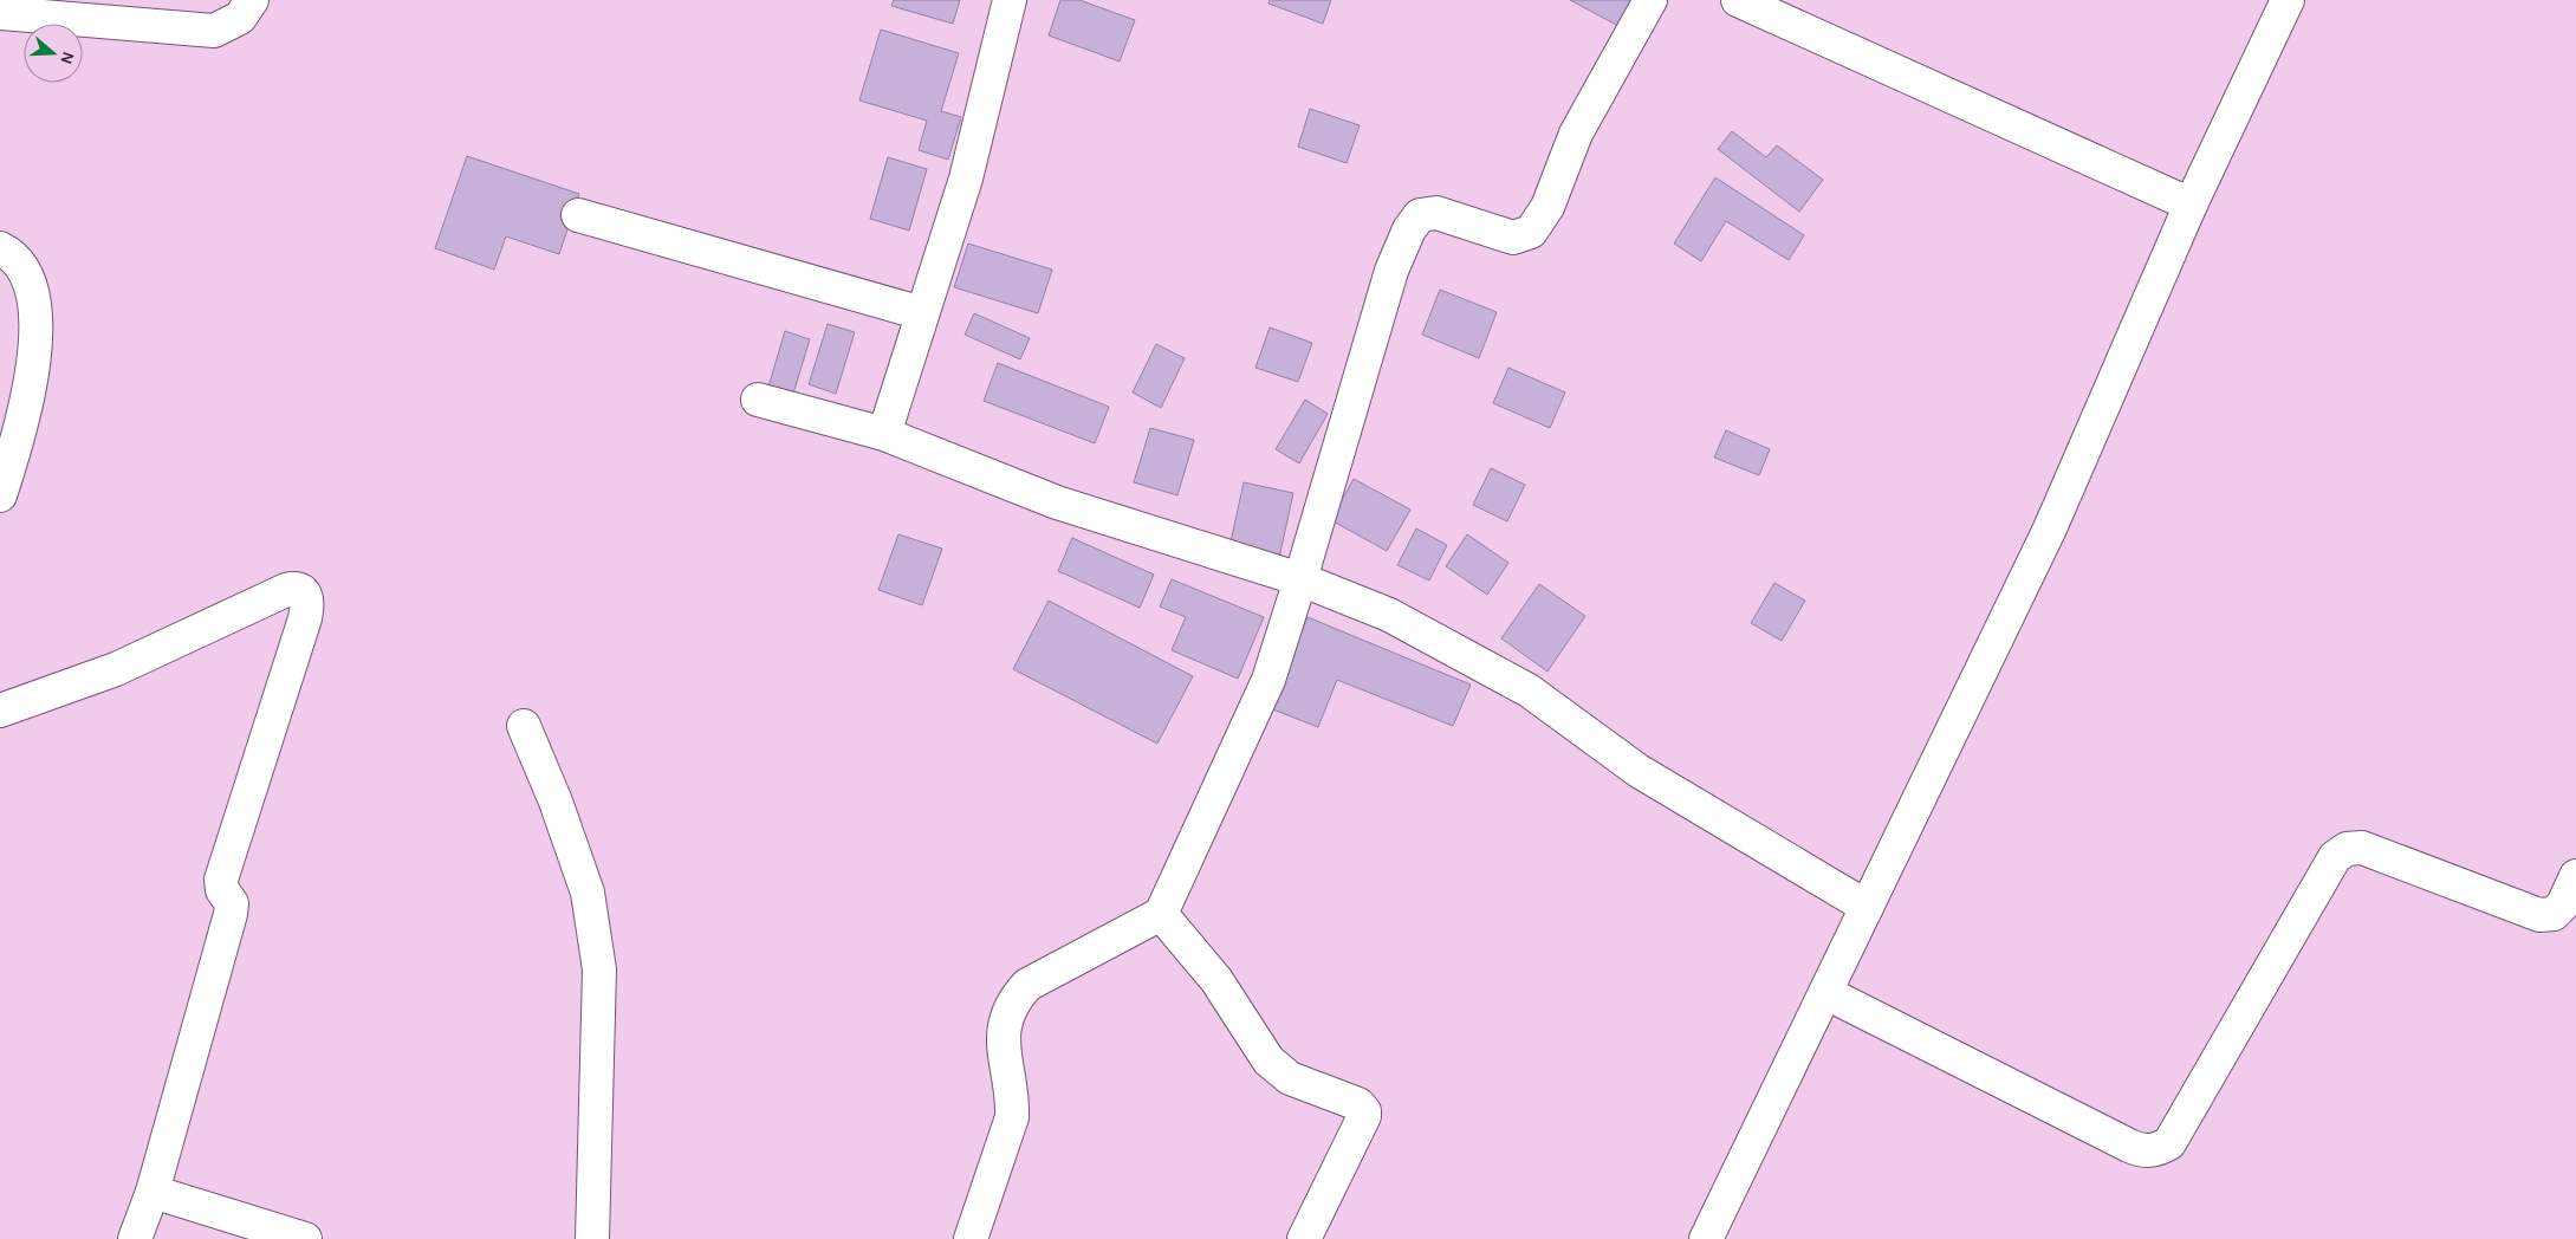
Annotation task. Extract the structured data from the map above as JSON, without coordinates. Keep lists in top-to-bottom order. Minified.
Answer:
{"north":"right"}
